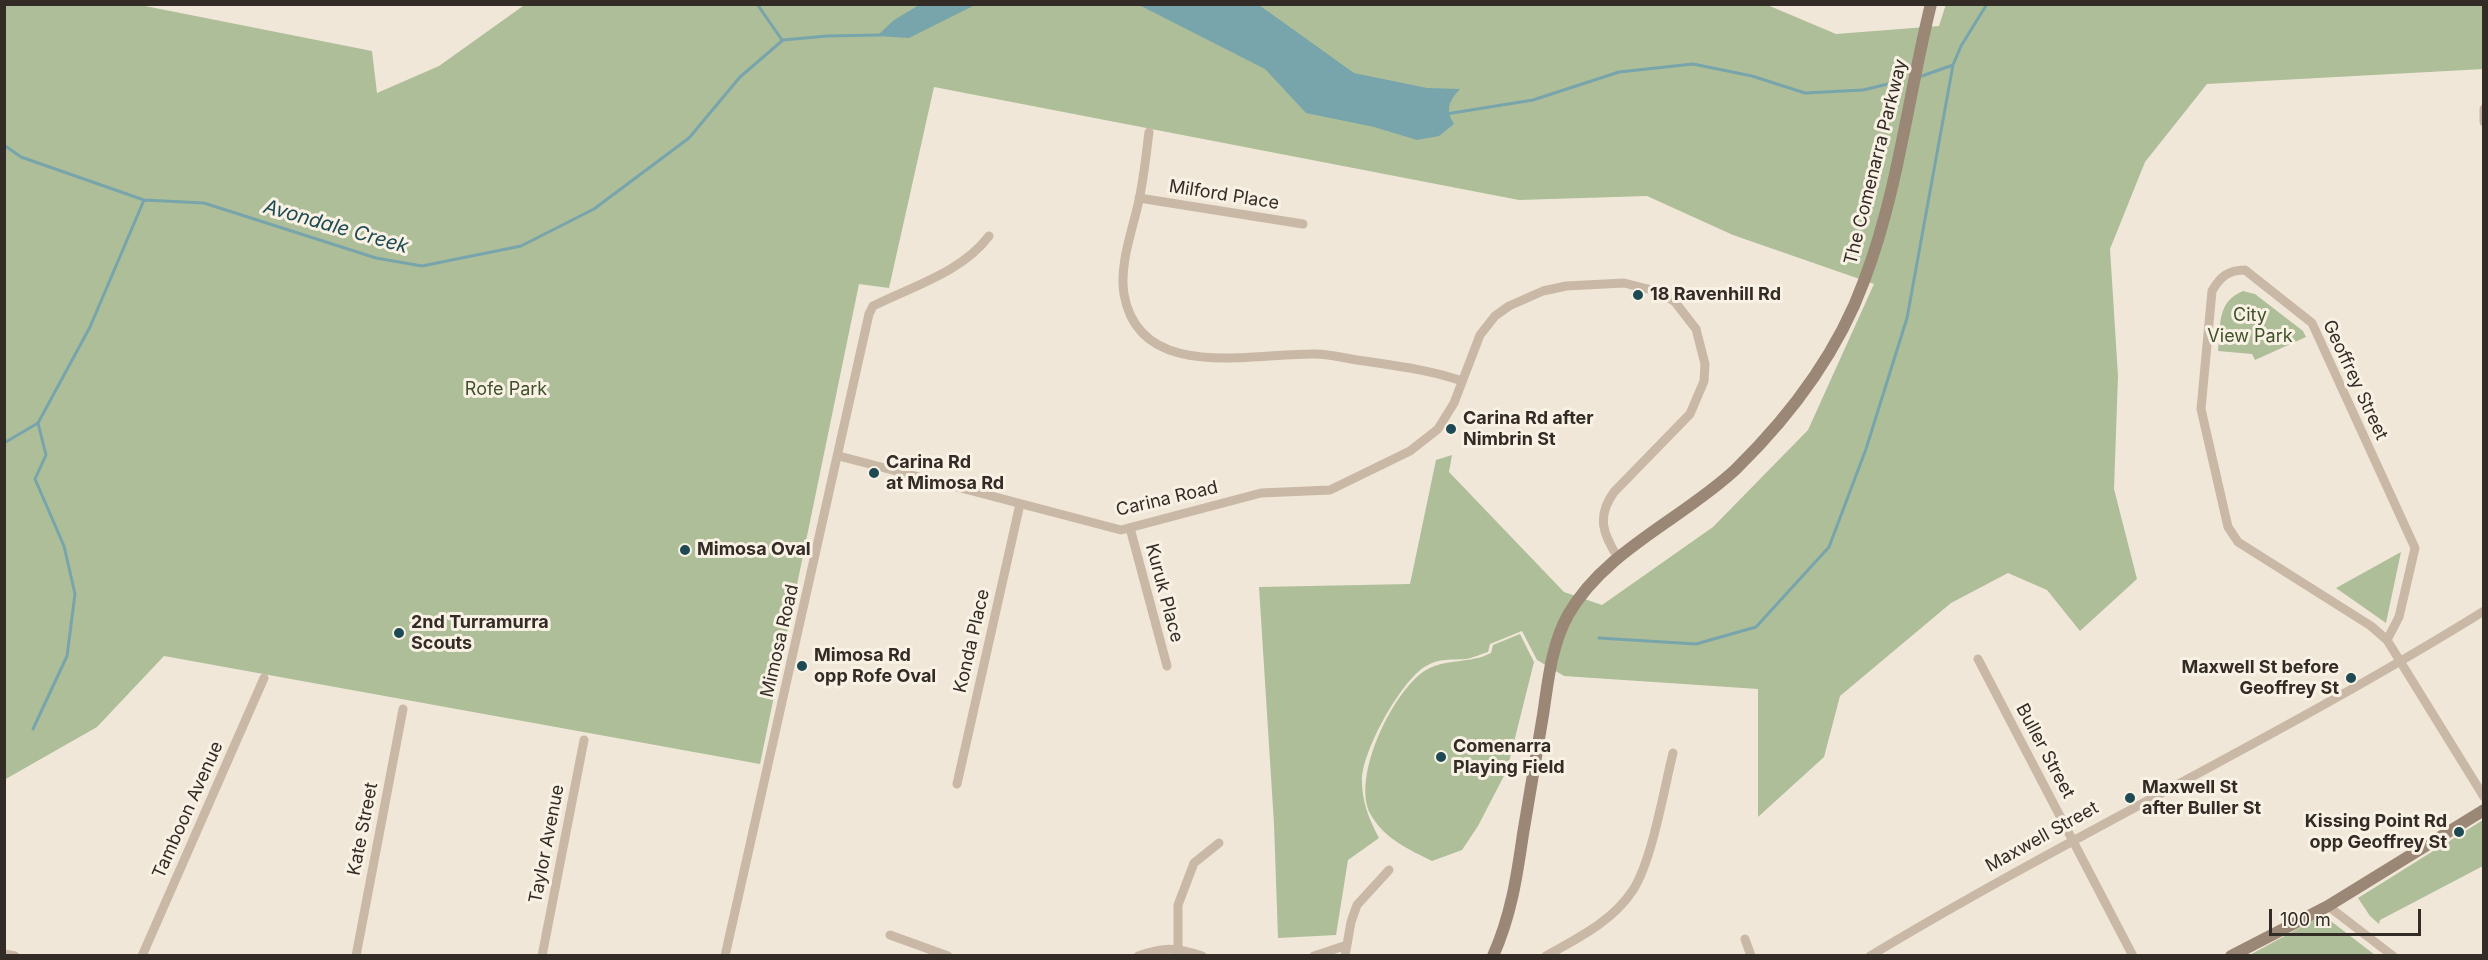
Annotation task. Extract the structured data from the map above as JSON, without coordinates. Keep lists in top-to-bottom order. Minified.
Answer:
{"streets":{"main road":["The Comenarra Parkway"],"street":["Milford Place","Geoffrey Street","Carina Road","Kuruk Place","Mimosa Road","Konda Place","Buller Street","Tamboon Avenue","Kate Street","Maxwell Street","Taylor Avenue"]},"crossings":[["The Comenarra Parkway","Carina Road"],["Geoffrey Street","Maxwell Street"],["Carina Road","Kuruk Place"],["Carina Road","Mimosa Road"],["Carina Road","Konda Place"],["Buller Street","Maxwell Street"]],"water":["Avondale Creek"],"parks":["City View Park","Rofe Park"],"places":["18 Ravenhill Rd","Carina Rd after Nimbrin St","Carina Rd at Mimosa Rd","Mimosa Oval","2nd Turramurra Scouts","Mimosa Rd opp Rofe Oval","Maxwell St before Geoffrey St","Comenarra Playing Field","Maxwell St after Buller St","Kissing Point Rd opp Geoffrey St"],"scale_bar":"100 m"}
